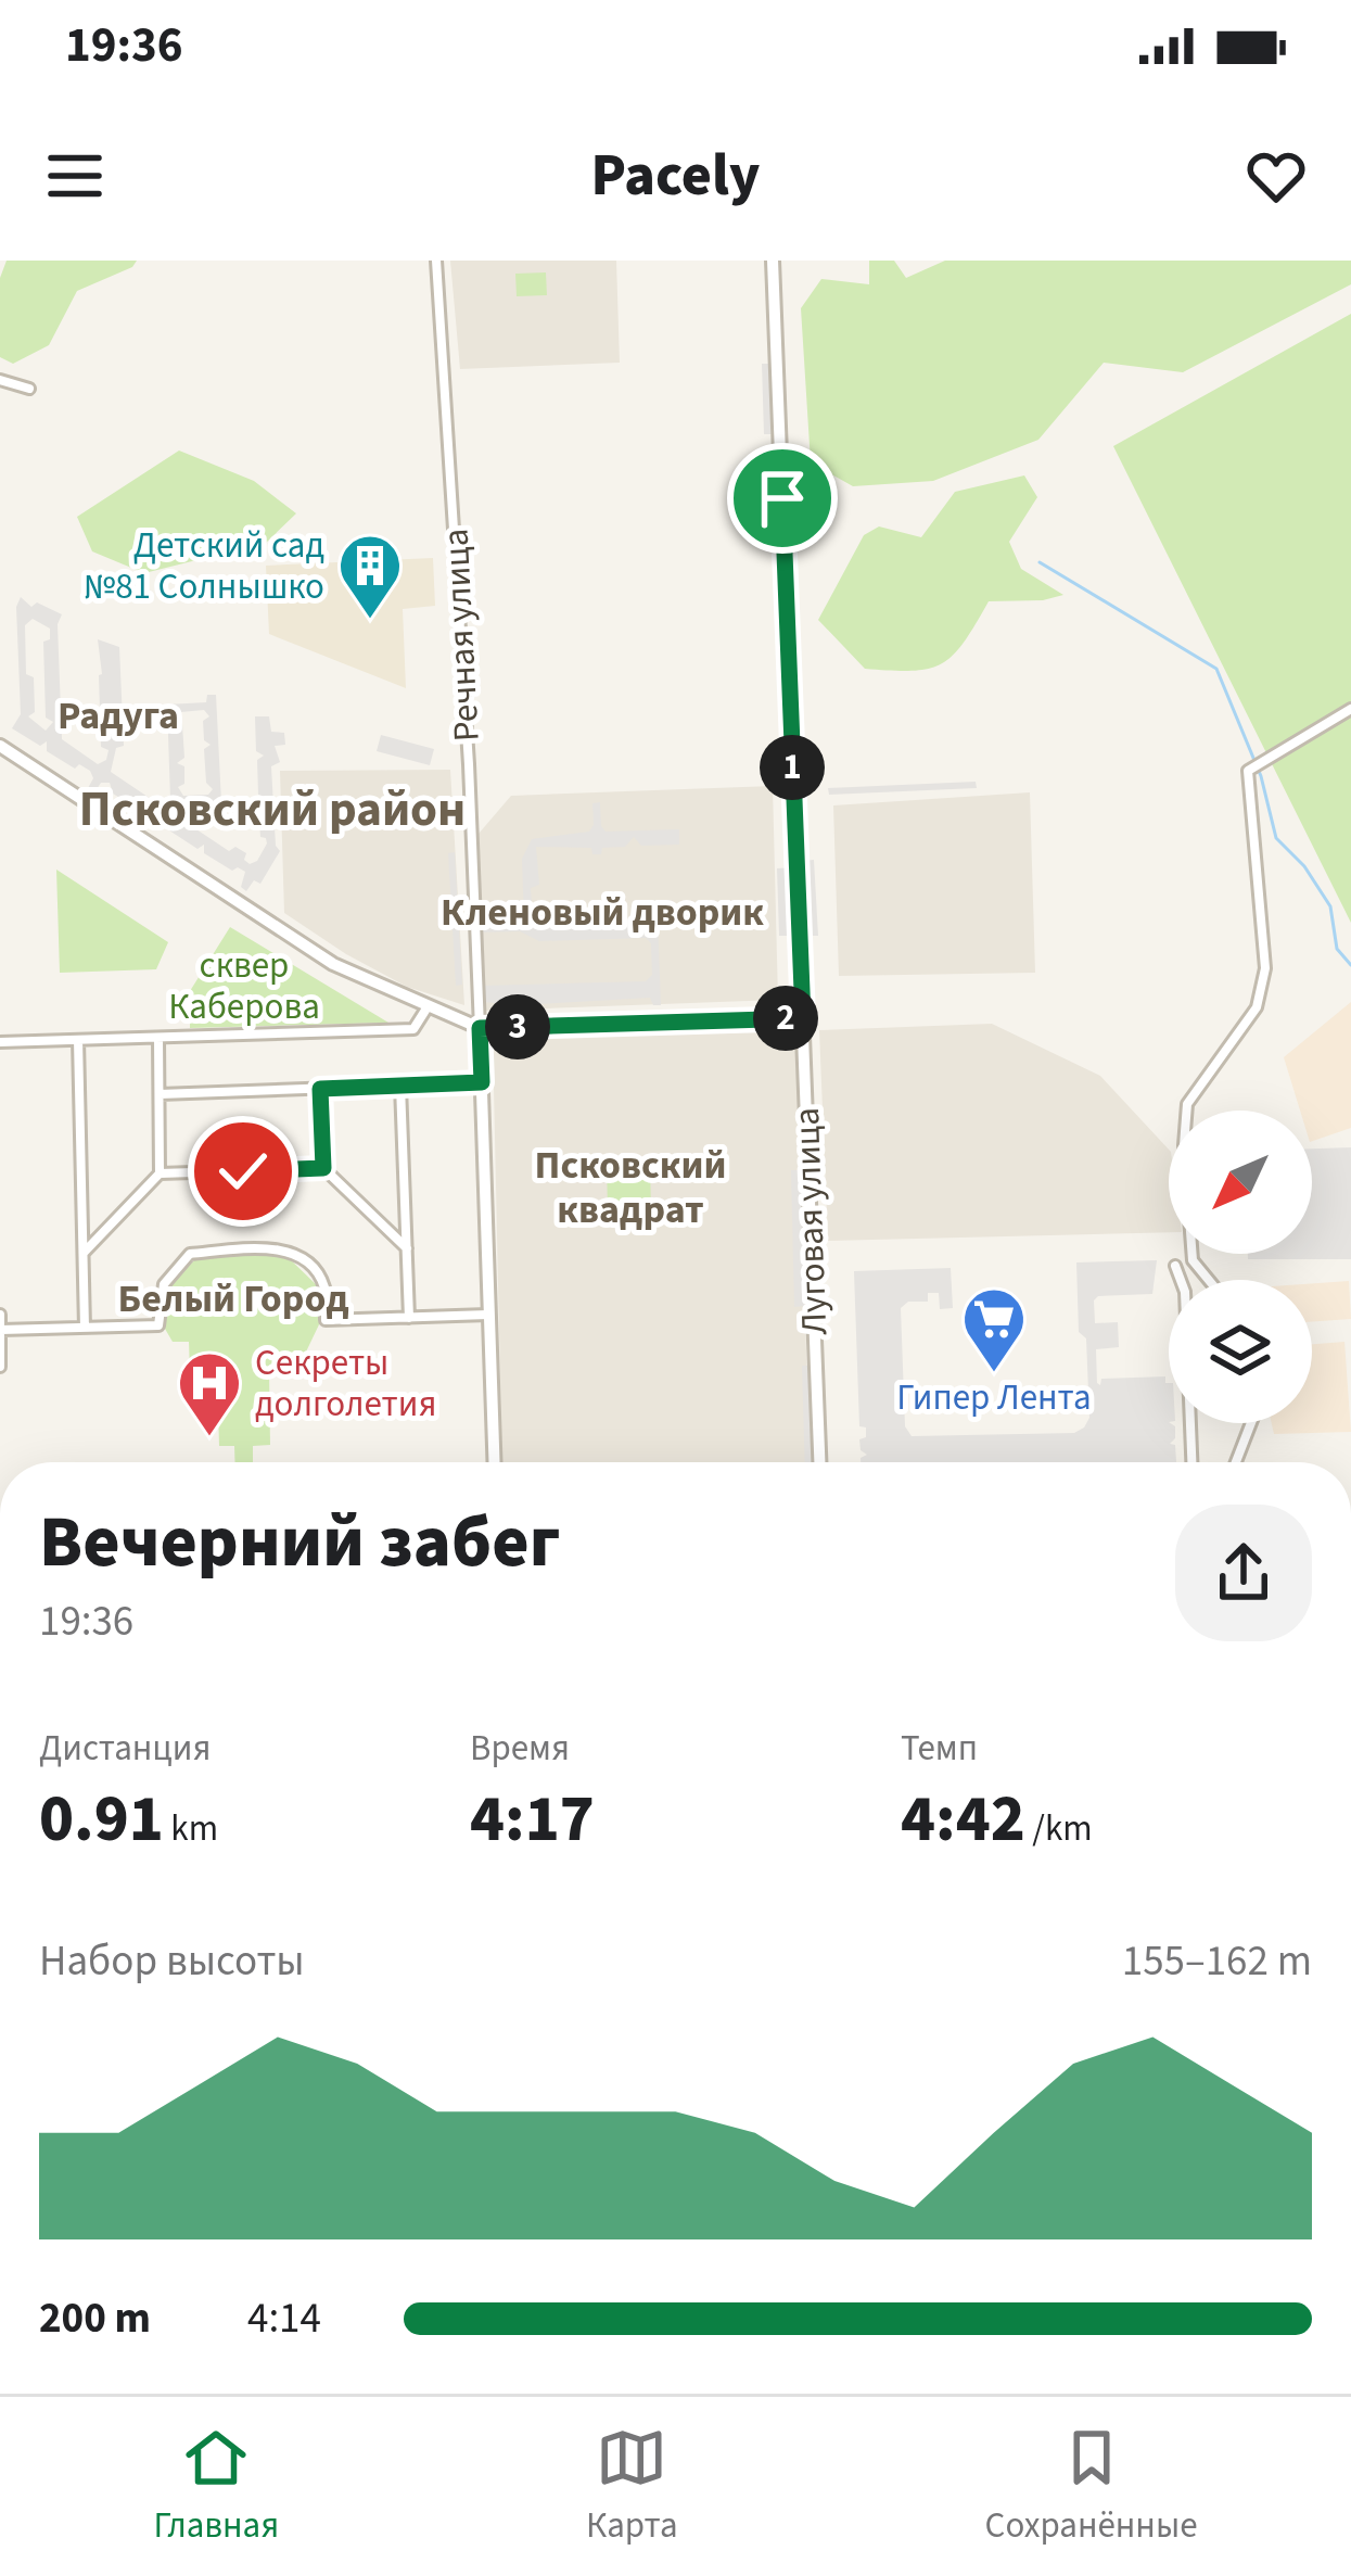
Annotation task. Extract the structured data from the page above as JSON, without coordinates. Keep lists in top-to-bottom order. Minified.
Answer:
{"streets":{"street":["Речная улица","Луговая улица"]},"districts":["Радуга","Псковский район","Кленовый дворик","Псковский квадрат","Белый Город"],"parks":["сквер Каберова"],"places":{"building":["Детский сад №81 Солнышко"],"supermarket":["Гипер Лента"],"hospital":["Секреты долголетия"]},"north":"bottom left","page":{"status":"19:36","header":"Pacely","pins":["1","2","3"],"heading":["Вечерний забег","19:36"],"stats":[["Дистанция","0.91 km"],["Время","4:17"],["Темп","4:42 /km"]],"chart":["Набор высоты","155–162 m"],"list":[{"name":"200 m","note":"4:14"}],"tabs":["Главная","Карта","Сохранённые"]}}
